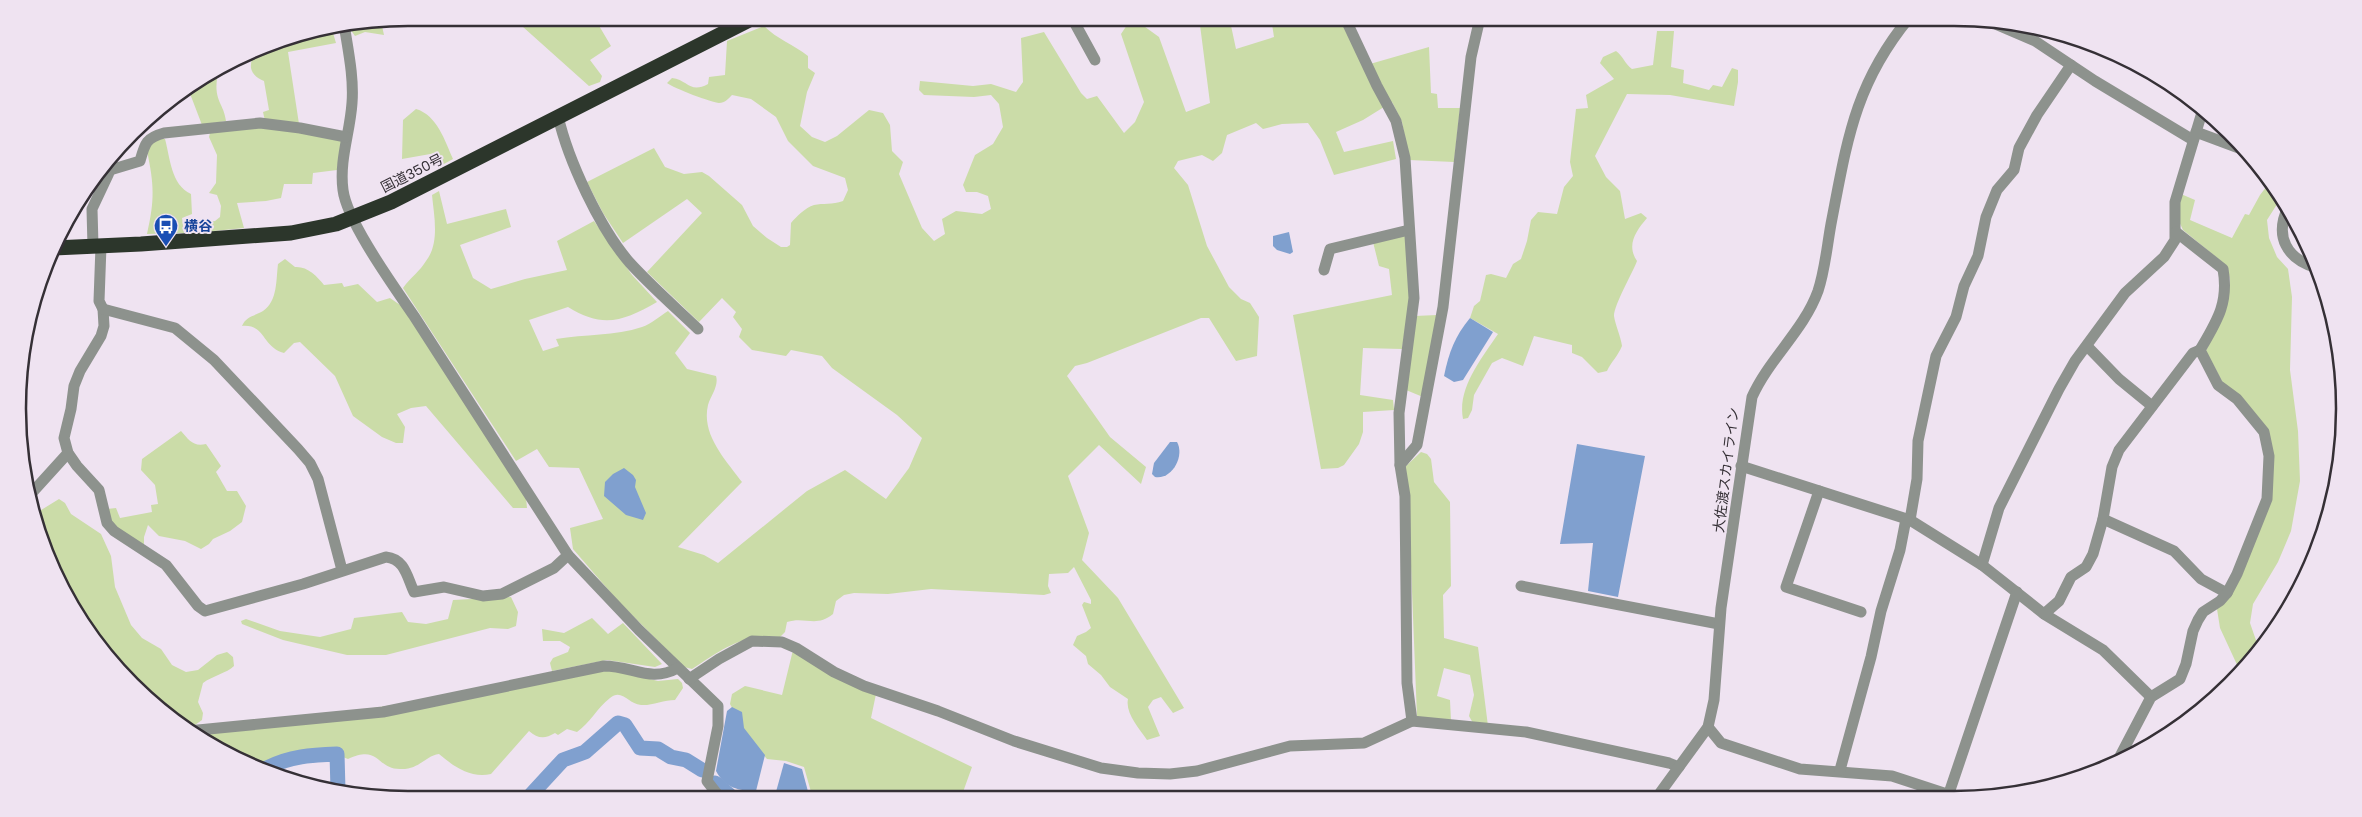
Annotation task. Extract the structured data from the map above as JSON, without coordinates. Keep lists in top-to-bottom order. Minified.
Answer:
{"streets":{"highway":["国道350号"],"street":["大佐渡スカイライン"]},"places":{"bus stop":["横谷"]}}
